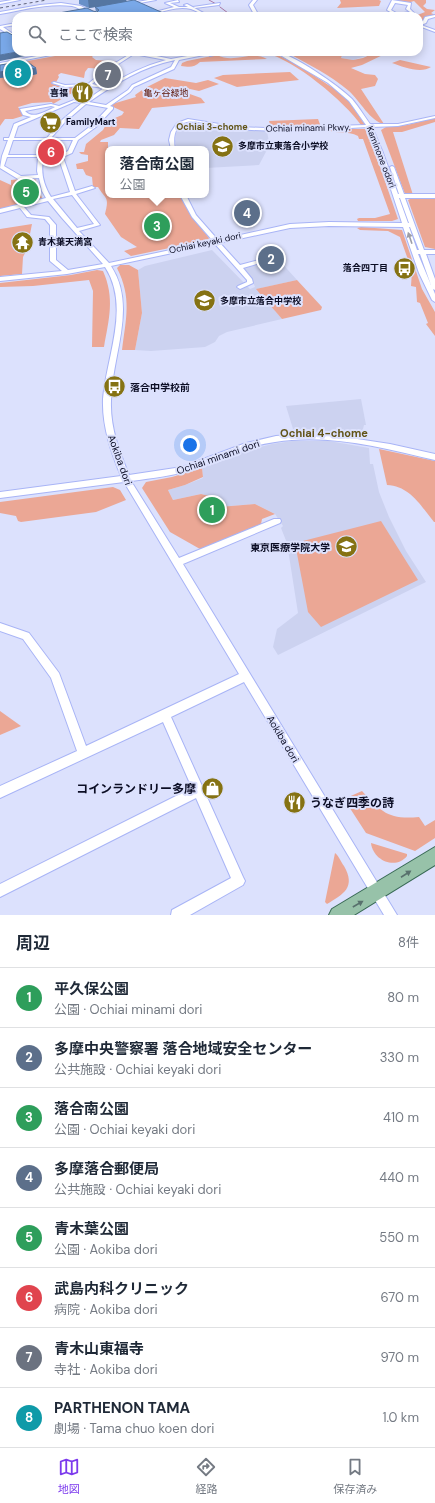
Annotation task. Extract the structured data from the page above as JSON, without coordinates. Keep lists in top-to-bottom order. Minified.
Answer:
{"streets":{"street":["Ochiai minami Pkwy.","Kaminone odori","Ochiai keyaki dori","Ochiai minami dori","Aokiba dori"]},"crossings":[["Ochiai minami Pkwy.","Kaminone odori"],["Kaminone odori","Ochiai keyaki dori"],["Ochiai keyaki dori","Aokiba dori"],["Ochiai minami dori","Aokiba dori"]],"districts":["Ochiai 3-chome","Ochiai 4-chome"],"parks":["亀ヶ谷緑地"],"places":{"restaurant":["喜福","うなぎ四季の詩"],"supermarket":["FamilyMart"],"school or university":["多摩市立東落合小学校","多摩市立落合中学校","東京医療学院大学"],"temple":["青木葉天満宮"],"bus stop":["落合四丁目","落合中学校前"],"shop":["コインランドリー多摩"]},"page":{"search":"ここで検索","pins":["8","7","6","5","4","3","2","1"],"popup":["落合南公園","公園"],"heading":["周辺","8件"],"list":[{"mark":"1","name":"平久保公園","note":"公園 · Ochiai minami dori","value":"80 m"},{"mark":"2","name":"多摩中央警察署 落合地域安全センター","note":"公共施設 · Ochiai keyaki dori","value":"330 m"},{"mark":"3","name":"落合南公園","note":"公園 · Ochiai keyaki dori","value":"410 m"},{"mark":"4","name":"多摩落合郵便局","note":"公共施設 · Ochiai keyaki dori","value":"440 m"},{"mark":"5","name":"青木葉公園","note":"公園 · Aokiba dori","value":"550 m"},{"mark":"6","name":"武島内科クリニック","note":"病院 · Aokiba dori","value":"670 m"},{"mark":"7","name":"青木山東福寺","note":"寺社 · Aokiba dori","value":"970 m"},{"mark":"8","name":"PARTHENON TAMA","note":"劇場 · Tama chuo koen dori","value":"1.0 km"}],"nav":["地図","経路","保存済み"]}}
